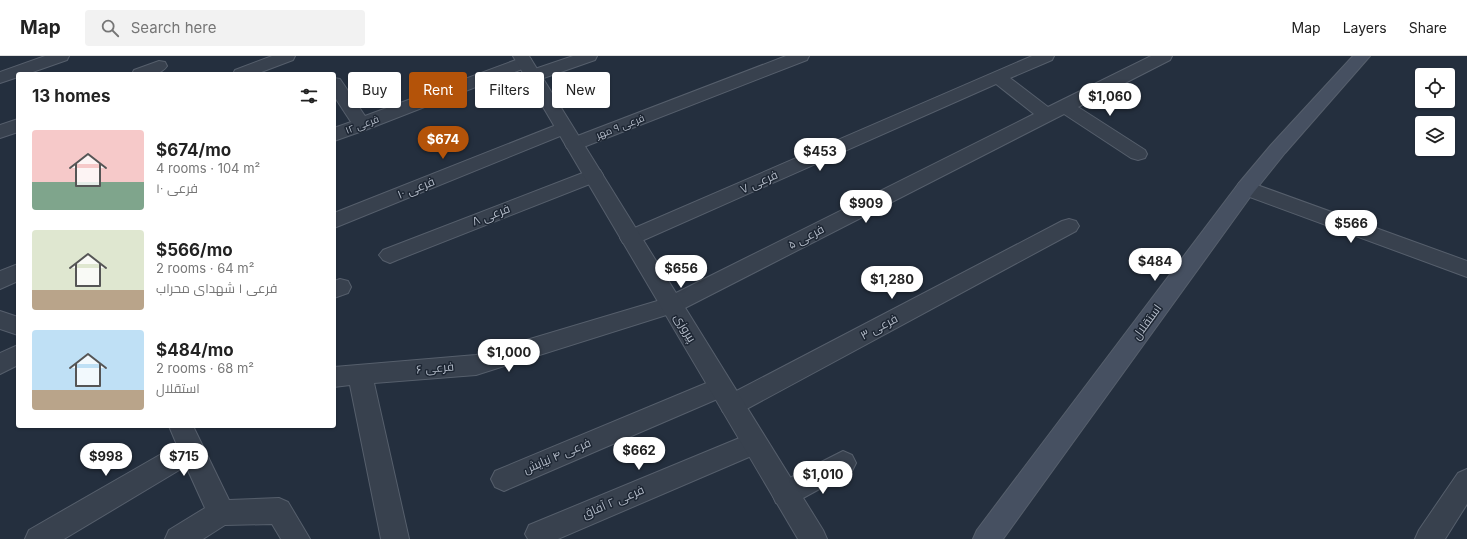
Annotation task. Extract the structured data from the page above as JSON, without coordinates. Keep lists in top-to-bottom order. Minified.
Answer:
{"streets":{"main road":["استقلال"],"street":["فرعی ۱۲","فرعی ۹ مهر","فرعی ۷","فرعی ۱۰","فرعی ۸","فرعی ۵","فرعی ۳","پیروزی","فرعی ۶","فرعی ۴ نیایش","فرعی ۲ آفاق"]},"crossings":[["فرعی ۱۲","پیروزی"],["فرعی ۹ مهر","فرعی ۱۰"],["فرعی ۹ مهر","پیروزی"],["فرعی ۷","پیروزی"],["فرعی ۱۰","پیروزی"],["فرعی ۸","پیروزی"],["فرعی ۵","پیروزی"],["فرعی ۵","فرعی ۶"],["فرعی ۳","پیروزی"],["فرعی ۳","فرعی ۴ نیایش"],["پیروزی","فرعی ۶"],["پیروزی","فرعی ۴ نیایش"],["پیروزی","فرعی ۲ آفاق"]],"page":{"header":"Map","search":"Search here","nav":["Map","Layers","Share"],"chip":["Buy","Rent","Filters","New"],"heading":"13 homes","price":["$1,060","$674","$453","$909","$566","$484","$656","$1,280","$1,000","$662","$998","$715","$1,010"],"list":[{"name":"$674/mo","note":"4 rooms · 104 m² · فرعی ۱۰"},{"name":"$566/mo","note":"2 rooms · 64 m² · فرعی ۱ شهدای محراب"},{"name":"$484/mo","note":"2 rooms · 68 m² · استقلال"}]}}
